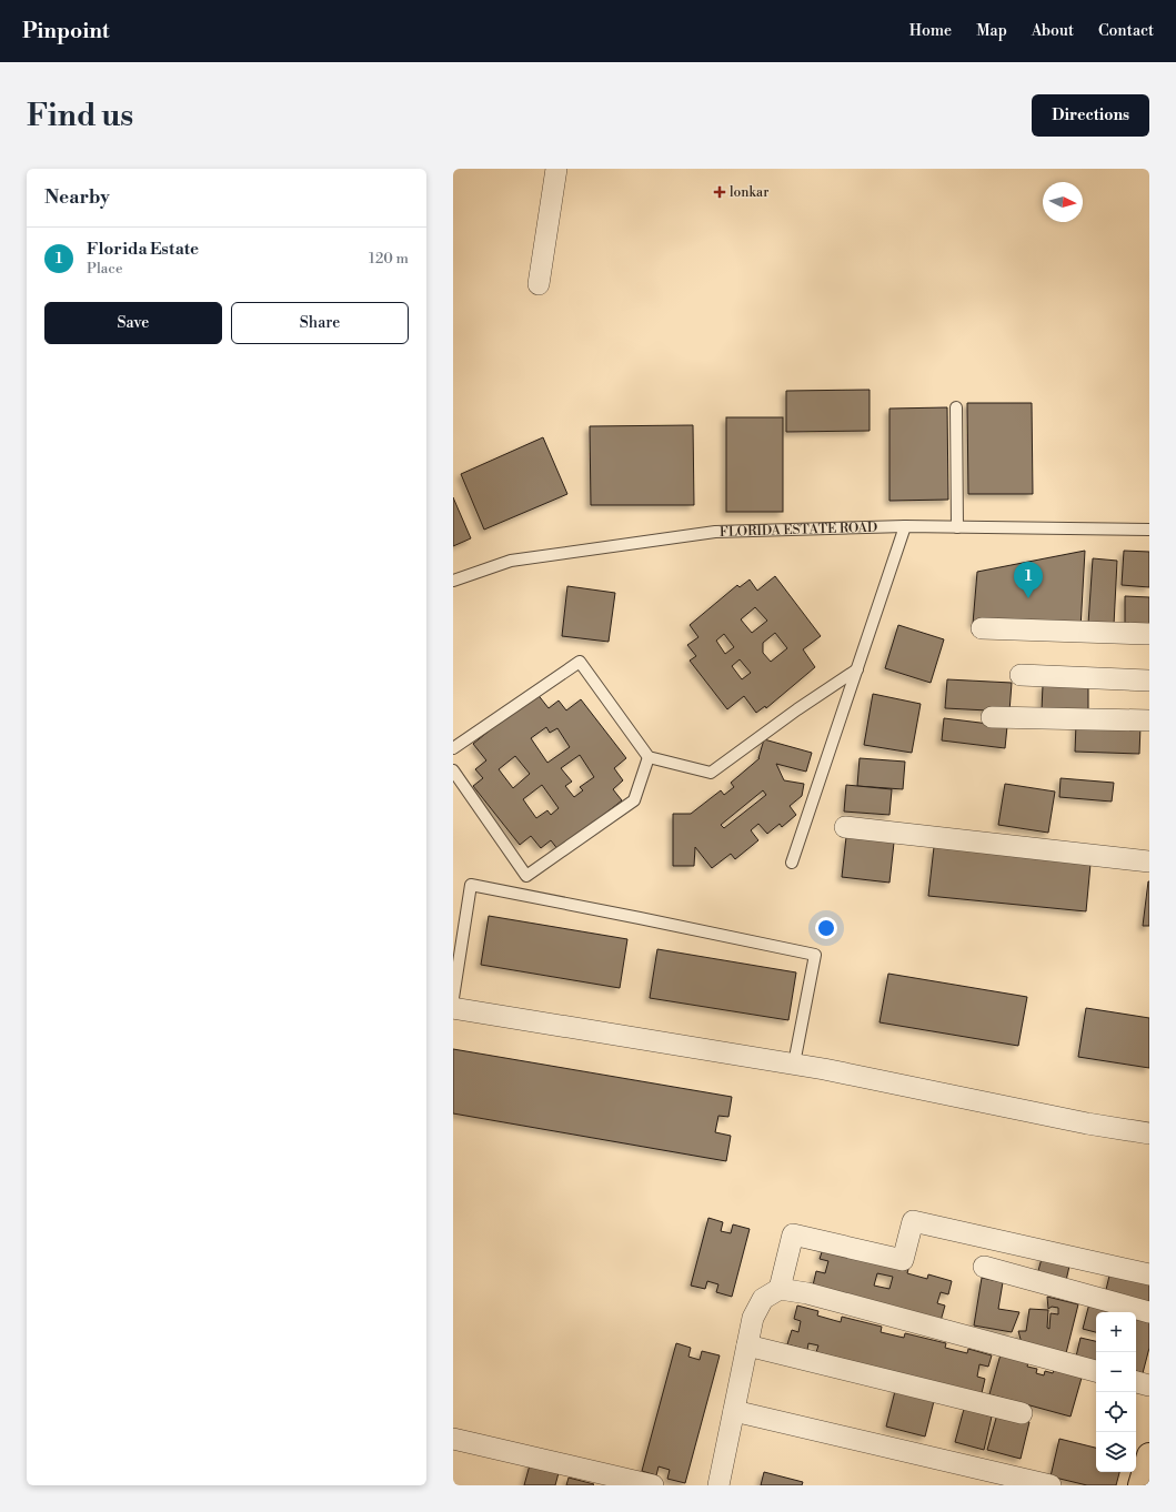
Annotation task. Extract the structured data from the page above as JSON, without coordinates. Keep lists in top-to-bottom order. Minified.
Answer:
{"streets":{"lane":["FLORIDA ESTATE ROAD"]},"places":{"health":["lonkar"]},"north":"right","page":{"header":"Pinpoint","nav":["Home","Map","About","Contact"],"buttons":["Directions",["Save","Share"]],"title":"Find us","heading":"Nearby","list":[{"mark":"1","name":"Florida Estate","note":"Place","value":"120 m"}],"pins":"1","map_buttons":["+","−"]}}
